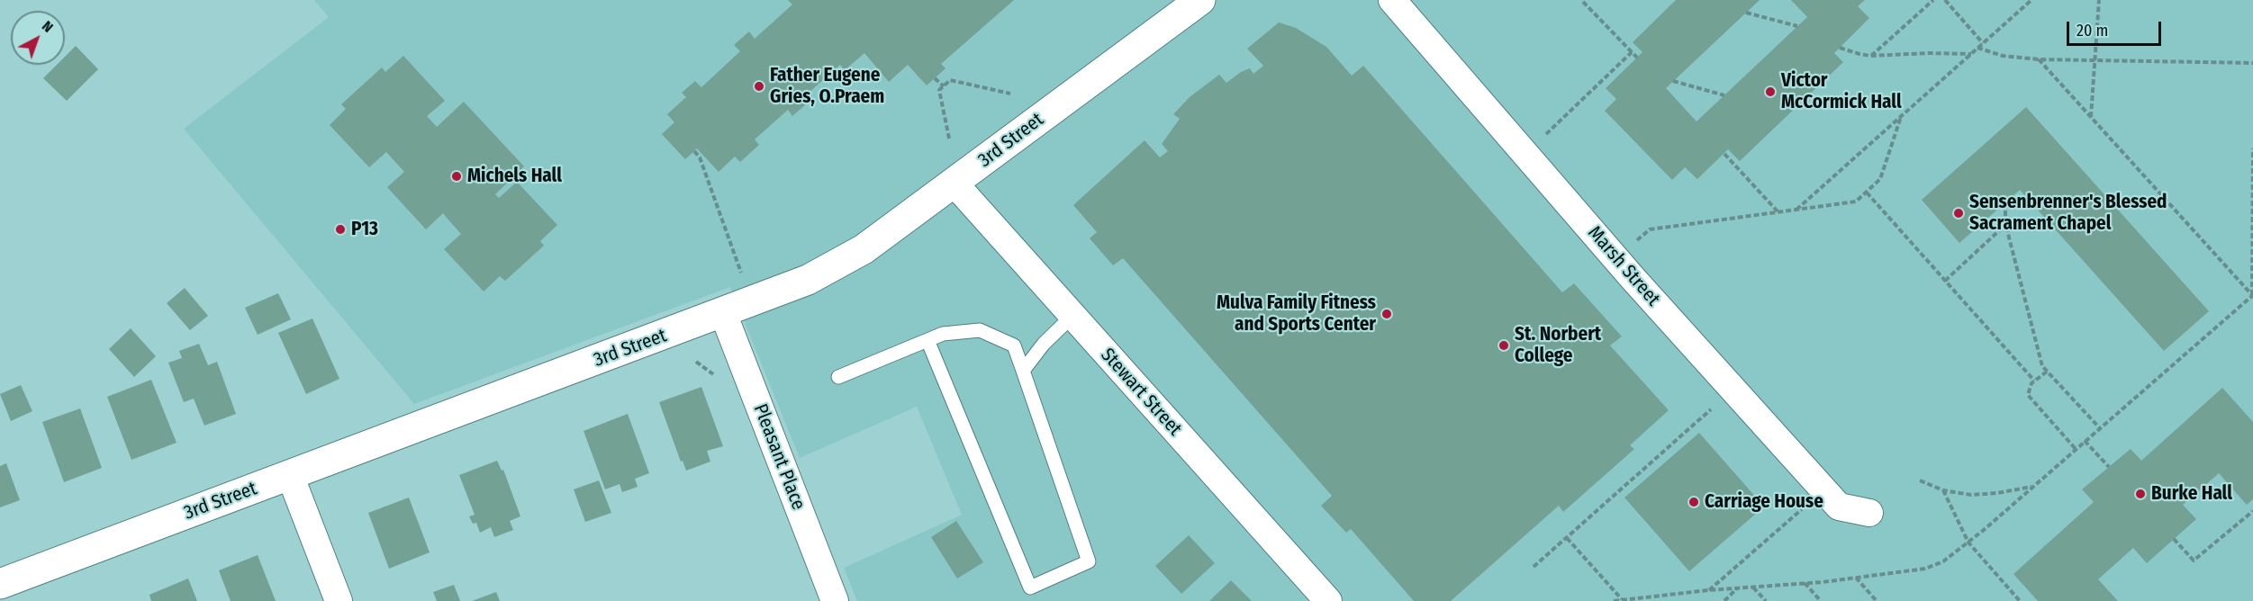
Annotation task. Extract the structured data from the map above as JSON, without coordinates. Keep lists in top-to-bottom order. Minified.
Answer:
{"streets":{"main road":["3rd Street"],"street":["Marsh Street","Stewart Street","Pleasant Place"]},"crossings":[["3rd Street","Stewart Street"],["3rd Street","Pleasant Place"]],"places":["Father Eugene Gries, O.Praem","Victor McCormick Hall","Michels Hall","Sensenbrenner's Blessed Sacrament Chapel","P13","Mulva Family Fitness and Sports Center","St. Norbert College","Burke Hall","Carriage House"],"scale_bar":"20 m","north":"top right"}
